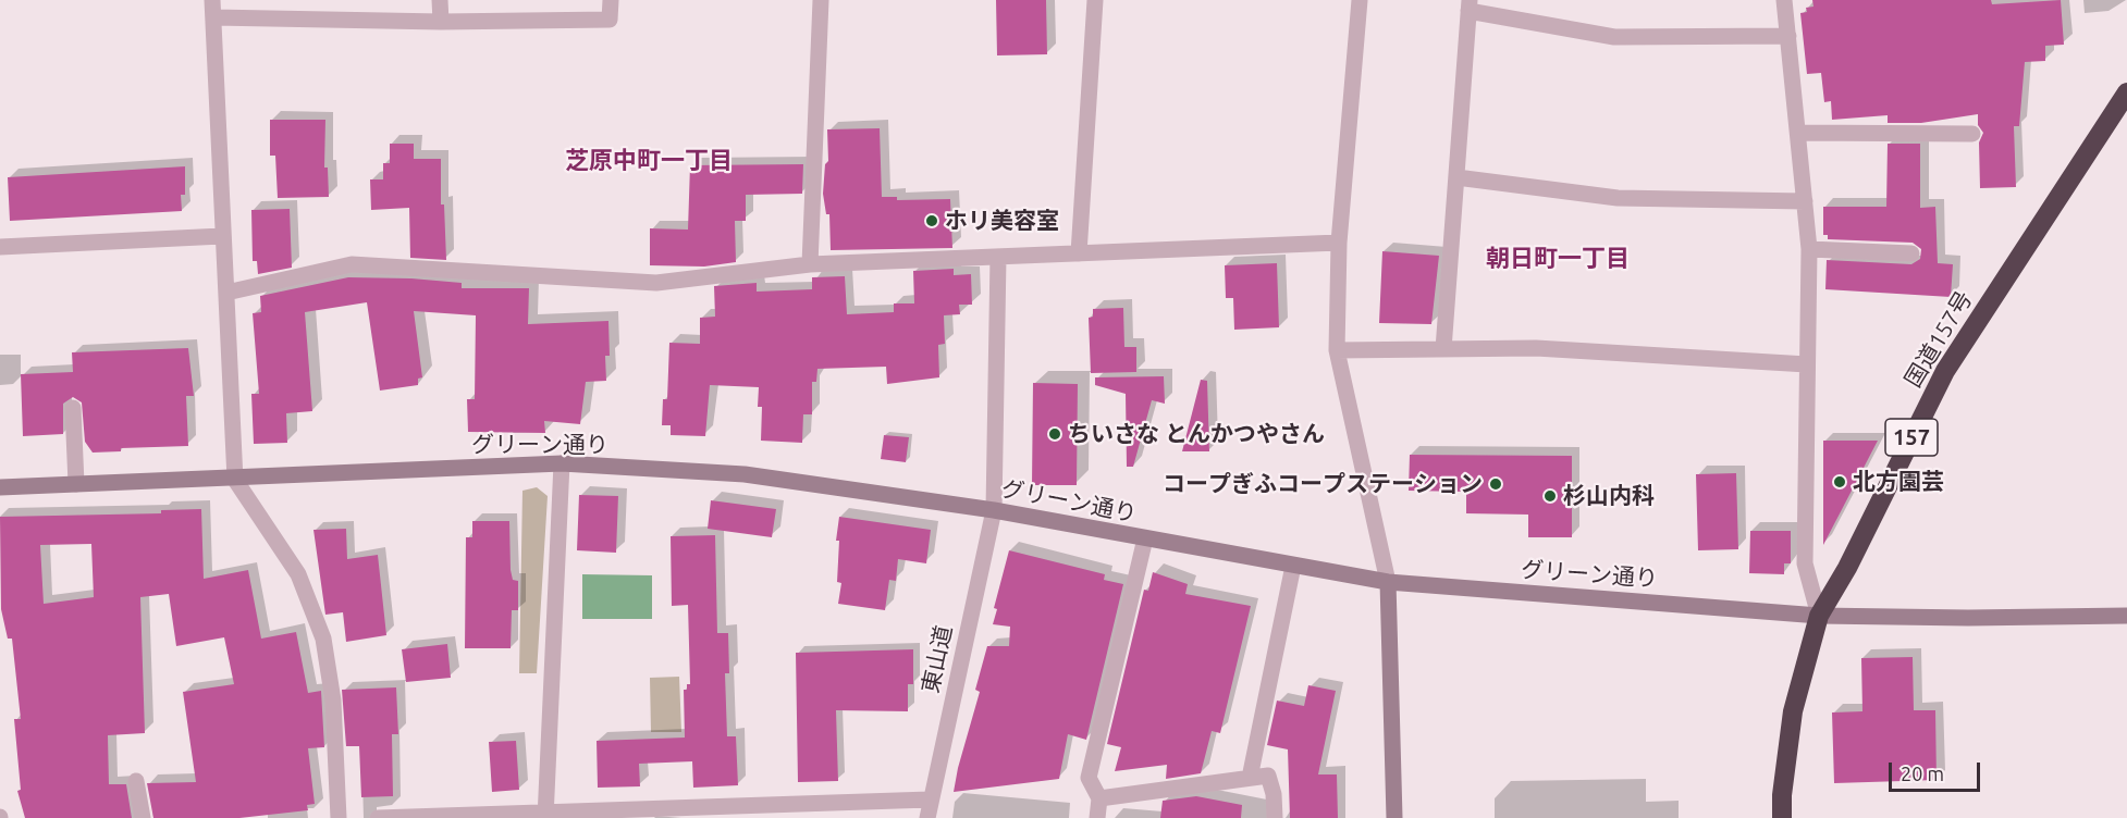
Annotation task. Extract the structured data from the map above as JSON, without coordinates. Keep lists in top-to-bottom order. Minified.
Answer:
{"streets":{"highway":["国道157号","157"],"street":["グリーン通り","東山道"]},"crossings":[["国道157号","グリーン通り"],["グリーン通り","東山道"]],"districts":["芝原中町一丁目","朝日町一丁目"],"places":["ホリ美容室","ちいさな とんかつやさん","北方園芸","コープぎふコープステーション","杉山内科"],"scale_bar":"20 m"}
